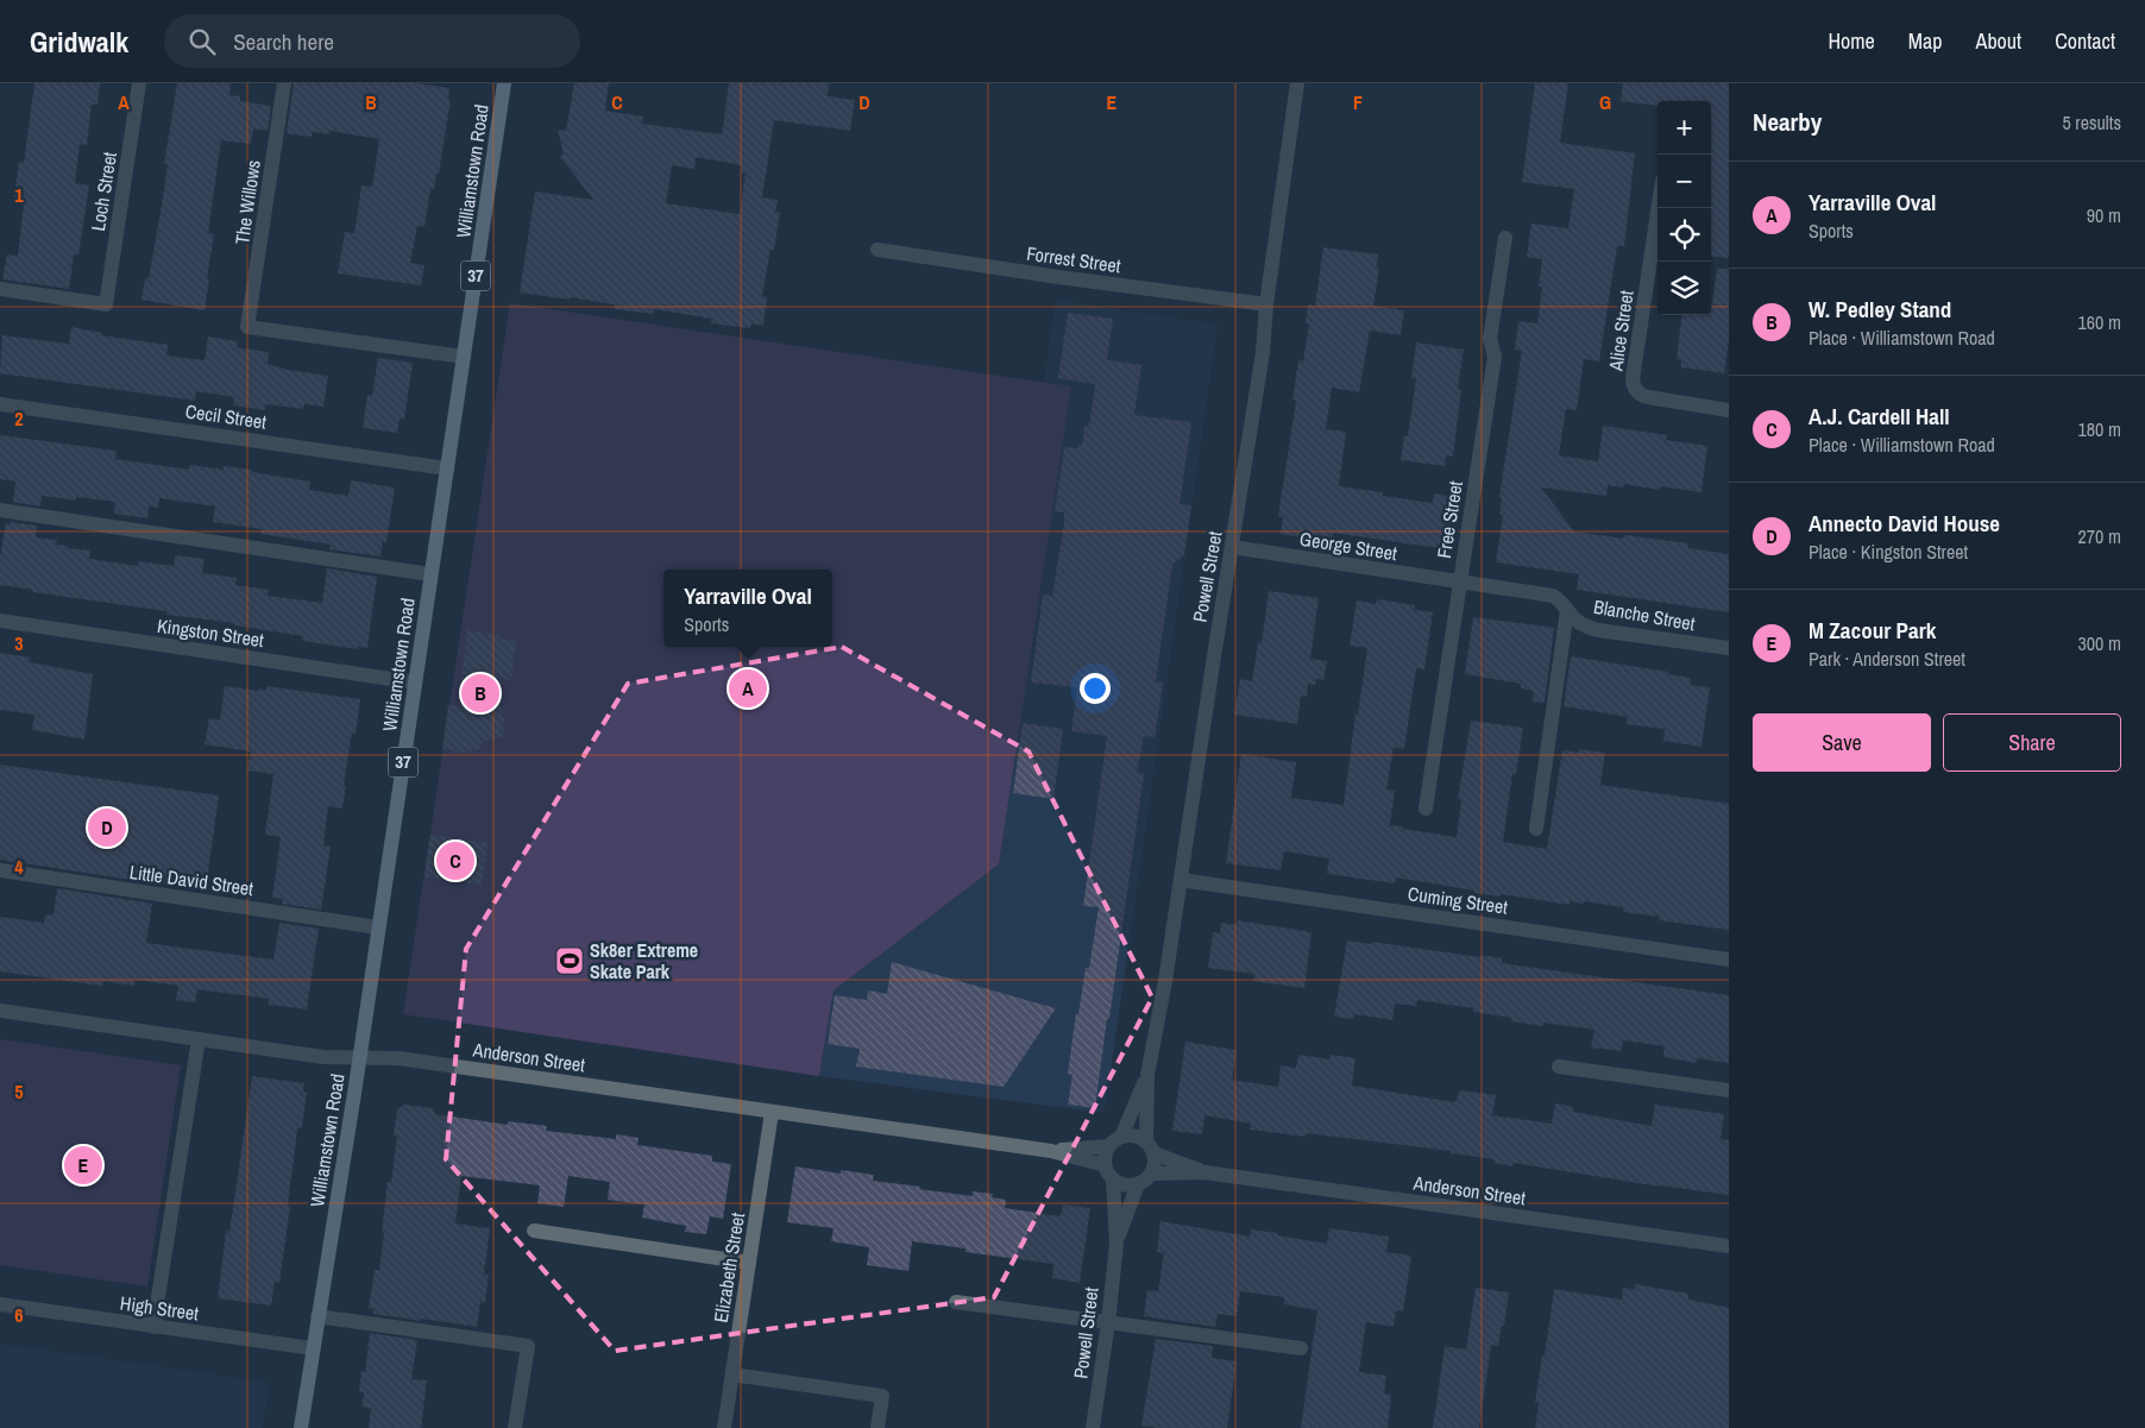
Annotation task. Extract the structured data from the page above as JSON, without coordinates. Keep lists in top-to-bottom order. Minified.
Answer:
{"streets":{"main road":["Williamstown Road","37"],"street":["Loch Street","The Willows","Forrest Street","Alice Street","Cecil Street","Free Street","George Street","Powell Street","Blanche Street","Kingston Street","Little David Street","Cuming Street","Anderson Street","Elizabeth Street","High Street"]},"crossings":[["Williamstown Road","The Willows"],["Williamstown Road","Cecil Street"],["Williamstown Road","Kingston Street"],["Williamstown Road","Little David Street"],["Williamstown Road","Anderson Street"],["Williamstown Road","High Street"],["Forrest Street","Powell Street"],["Free Street","George Street"],["Free Street","Blanche Street"],["George Street","Powell Street"],["George Street","Blanche Street"],["Powell Street","Cuming Street"],["Powell Street","Anderson Street"],["Anderson Street","Elizabeth Street"]],"places":{"sports":["Sk8er Extreme Skate Park"]},"page":{"header":"Gridwalk","search":"Search here","nav":["Home","Map","About","Contact"],"heading":["Nearby","5 results"],"map_buttons":["+","−"],"list":[{"mark":"A","name":"Yarraville Oval","note":"Sports","value":"90 m"},{"mark":"B","name":"W. Pedley Stand","note":"Place · Williamstown Road","value":"160 m"},{"mark":"C","name":"A.J. Cardell Hall","note":"Place · Williamstown Road","value":"180 m"},{"mark":"D","name":"Annecto David House","note":"Place · Kingston Street","value":"270 m"},{"mark":"E","name":"M Zacour Park","note":"Park · Anderson Street","value":"300 m"}],"popup":["Yarraville Oval","Sports"],"pins":["A","B","D","C","E"],"buttons":["Save","Share"]},"grid":{"columns":["A","B","C","D","E","F","G"],"rows":["1","2","3","4","5","6"]}}
